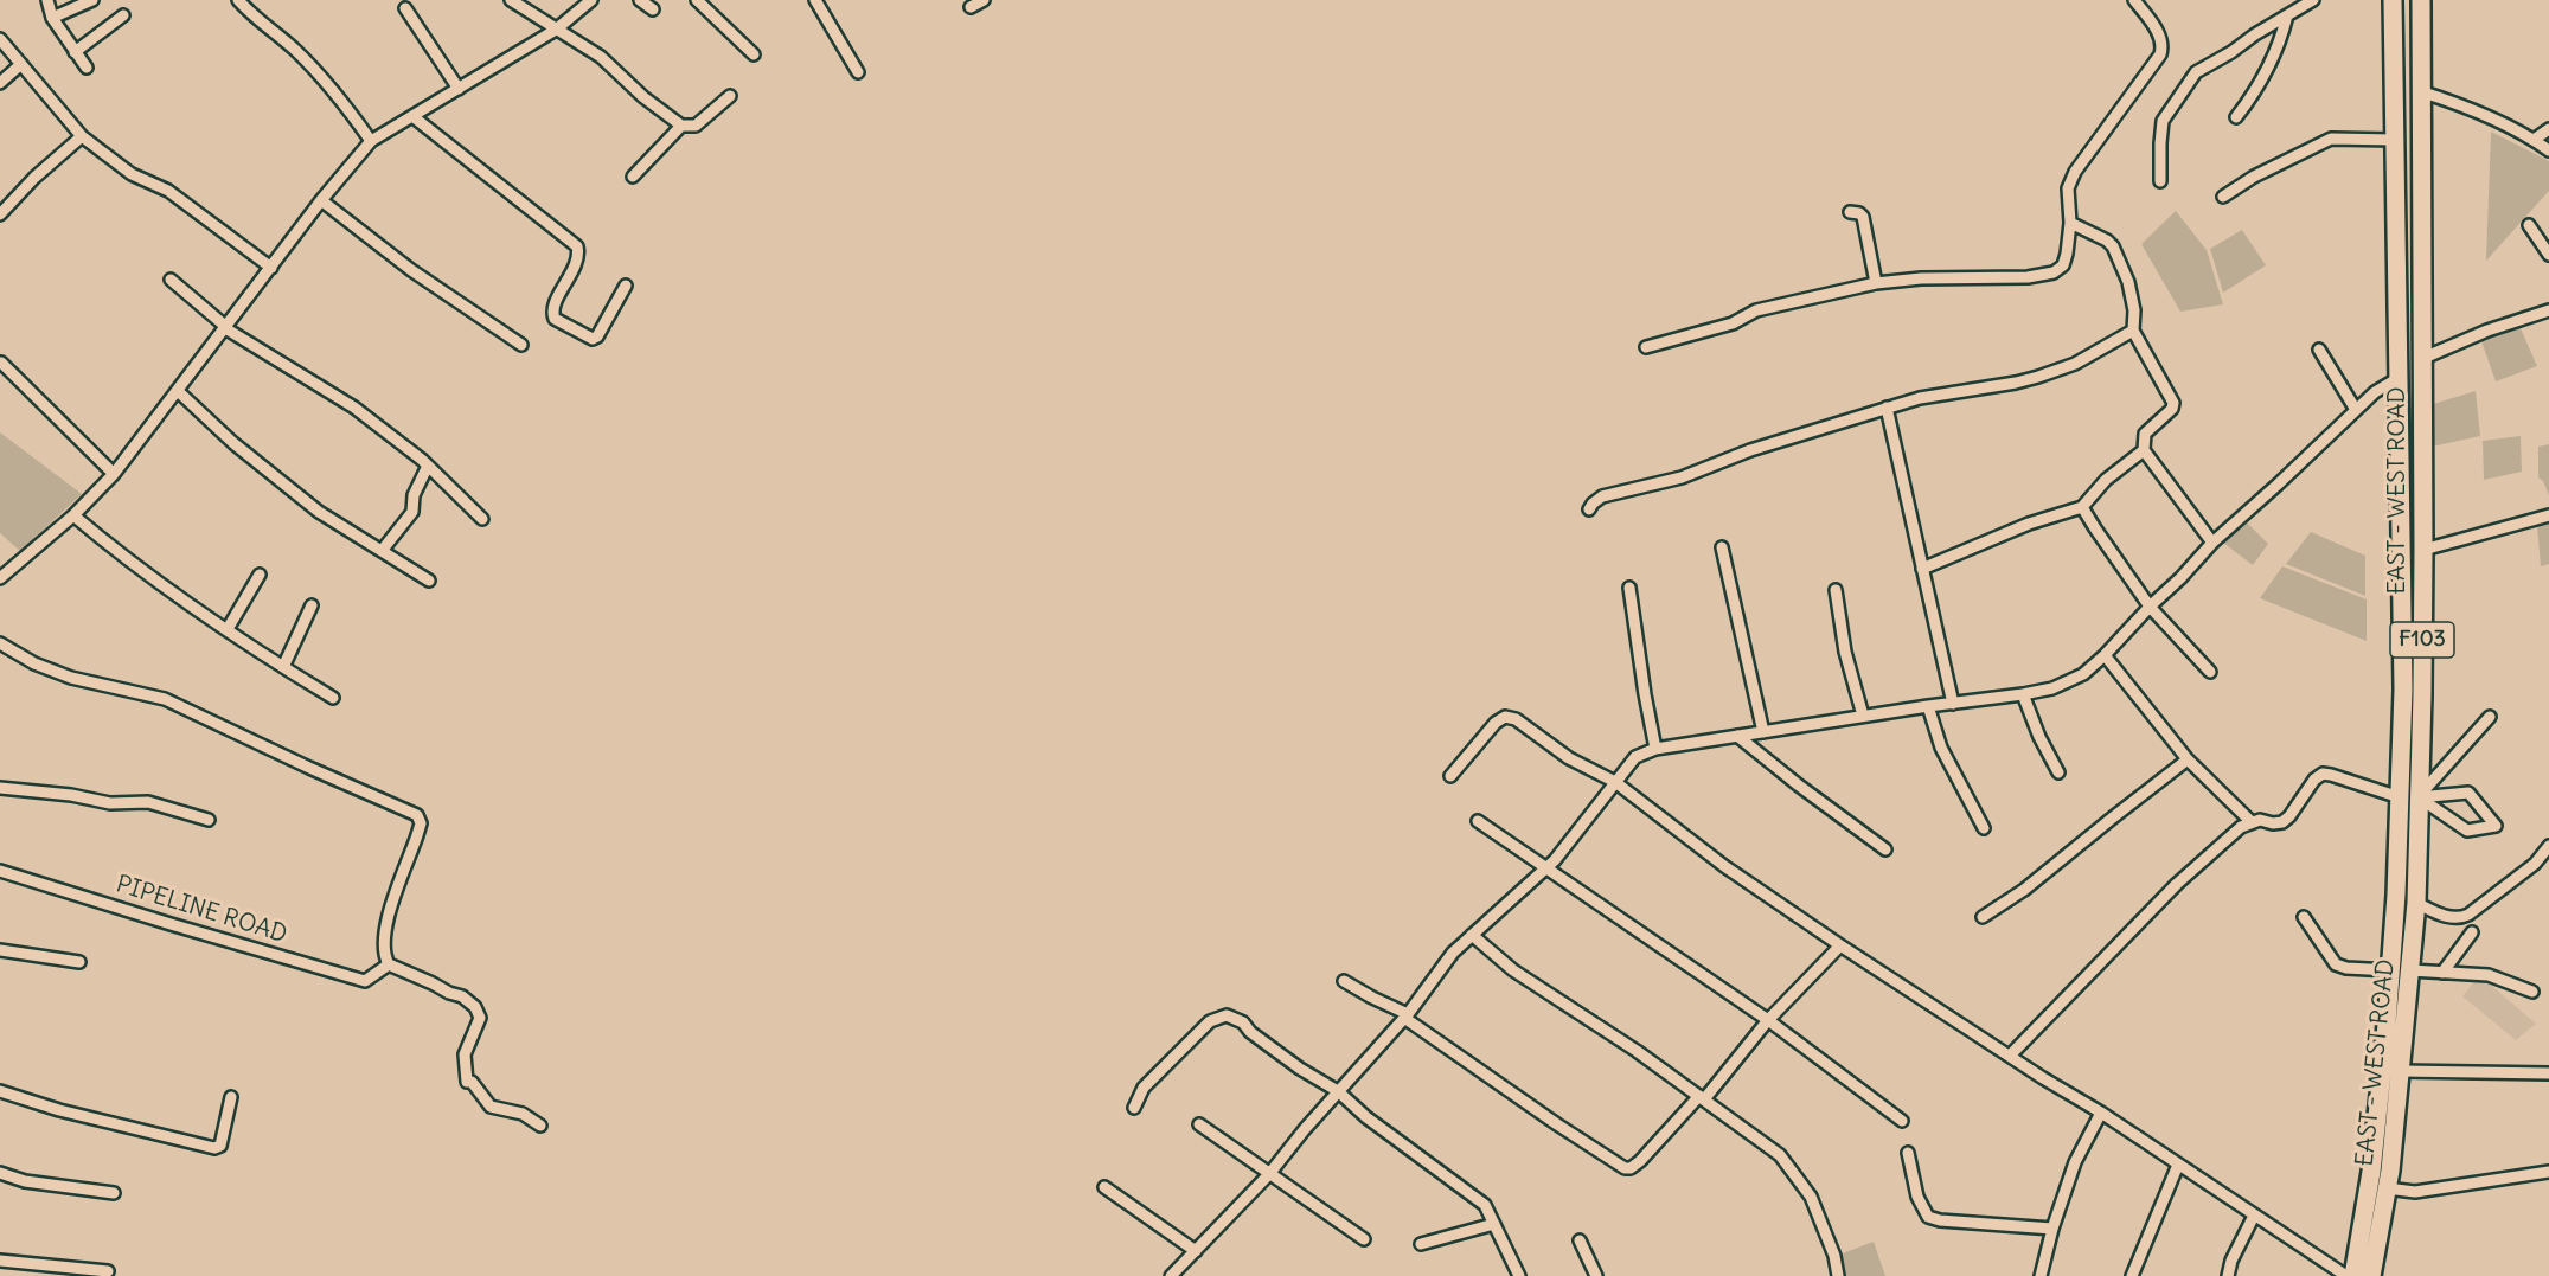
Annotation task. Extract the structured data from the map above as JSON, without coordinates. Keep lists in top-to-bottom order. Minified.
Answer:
{"streets":{"main road":["EAST - WEST ROAD","F103"],"street":["PIPELINE ROAD"]}}
